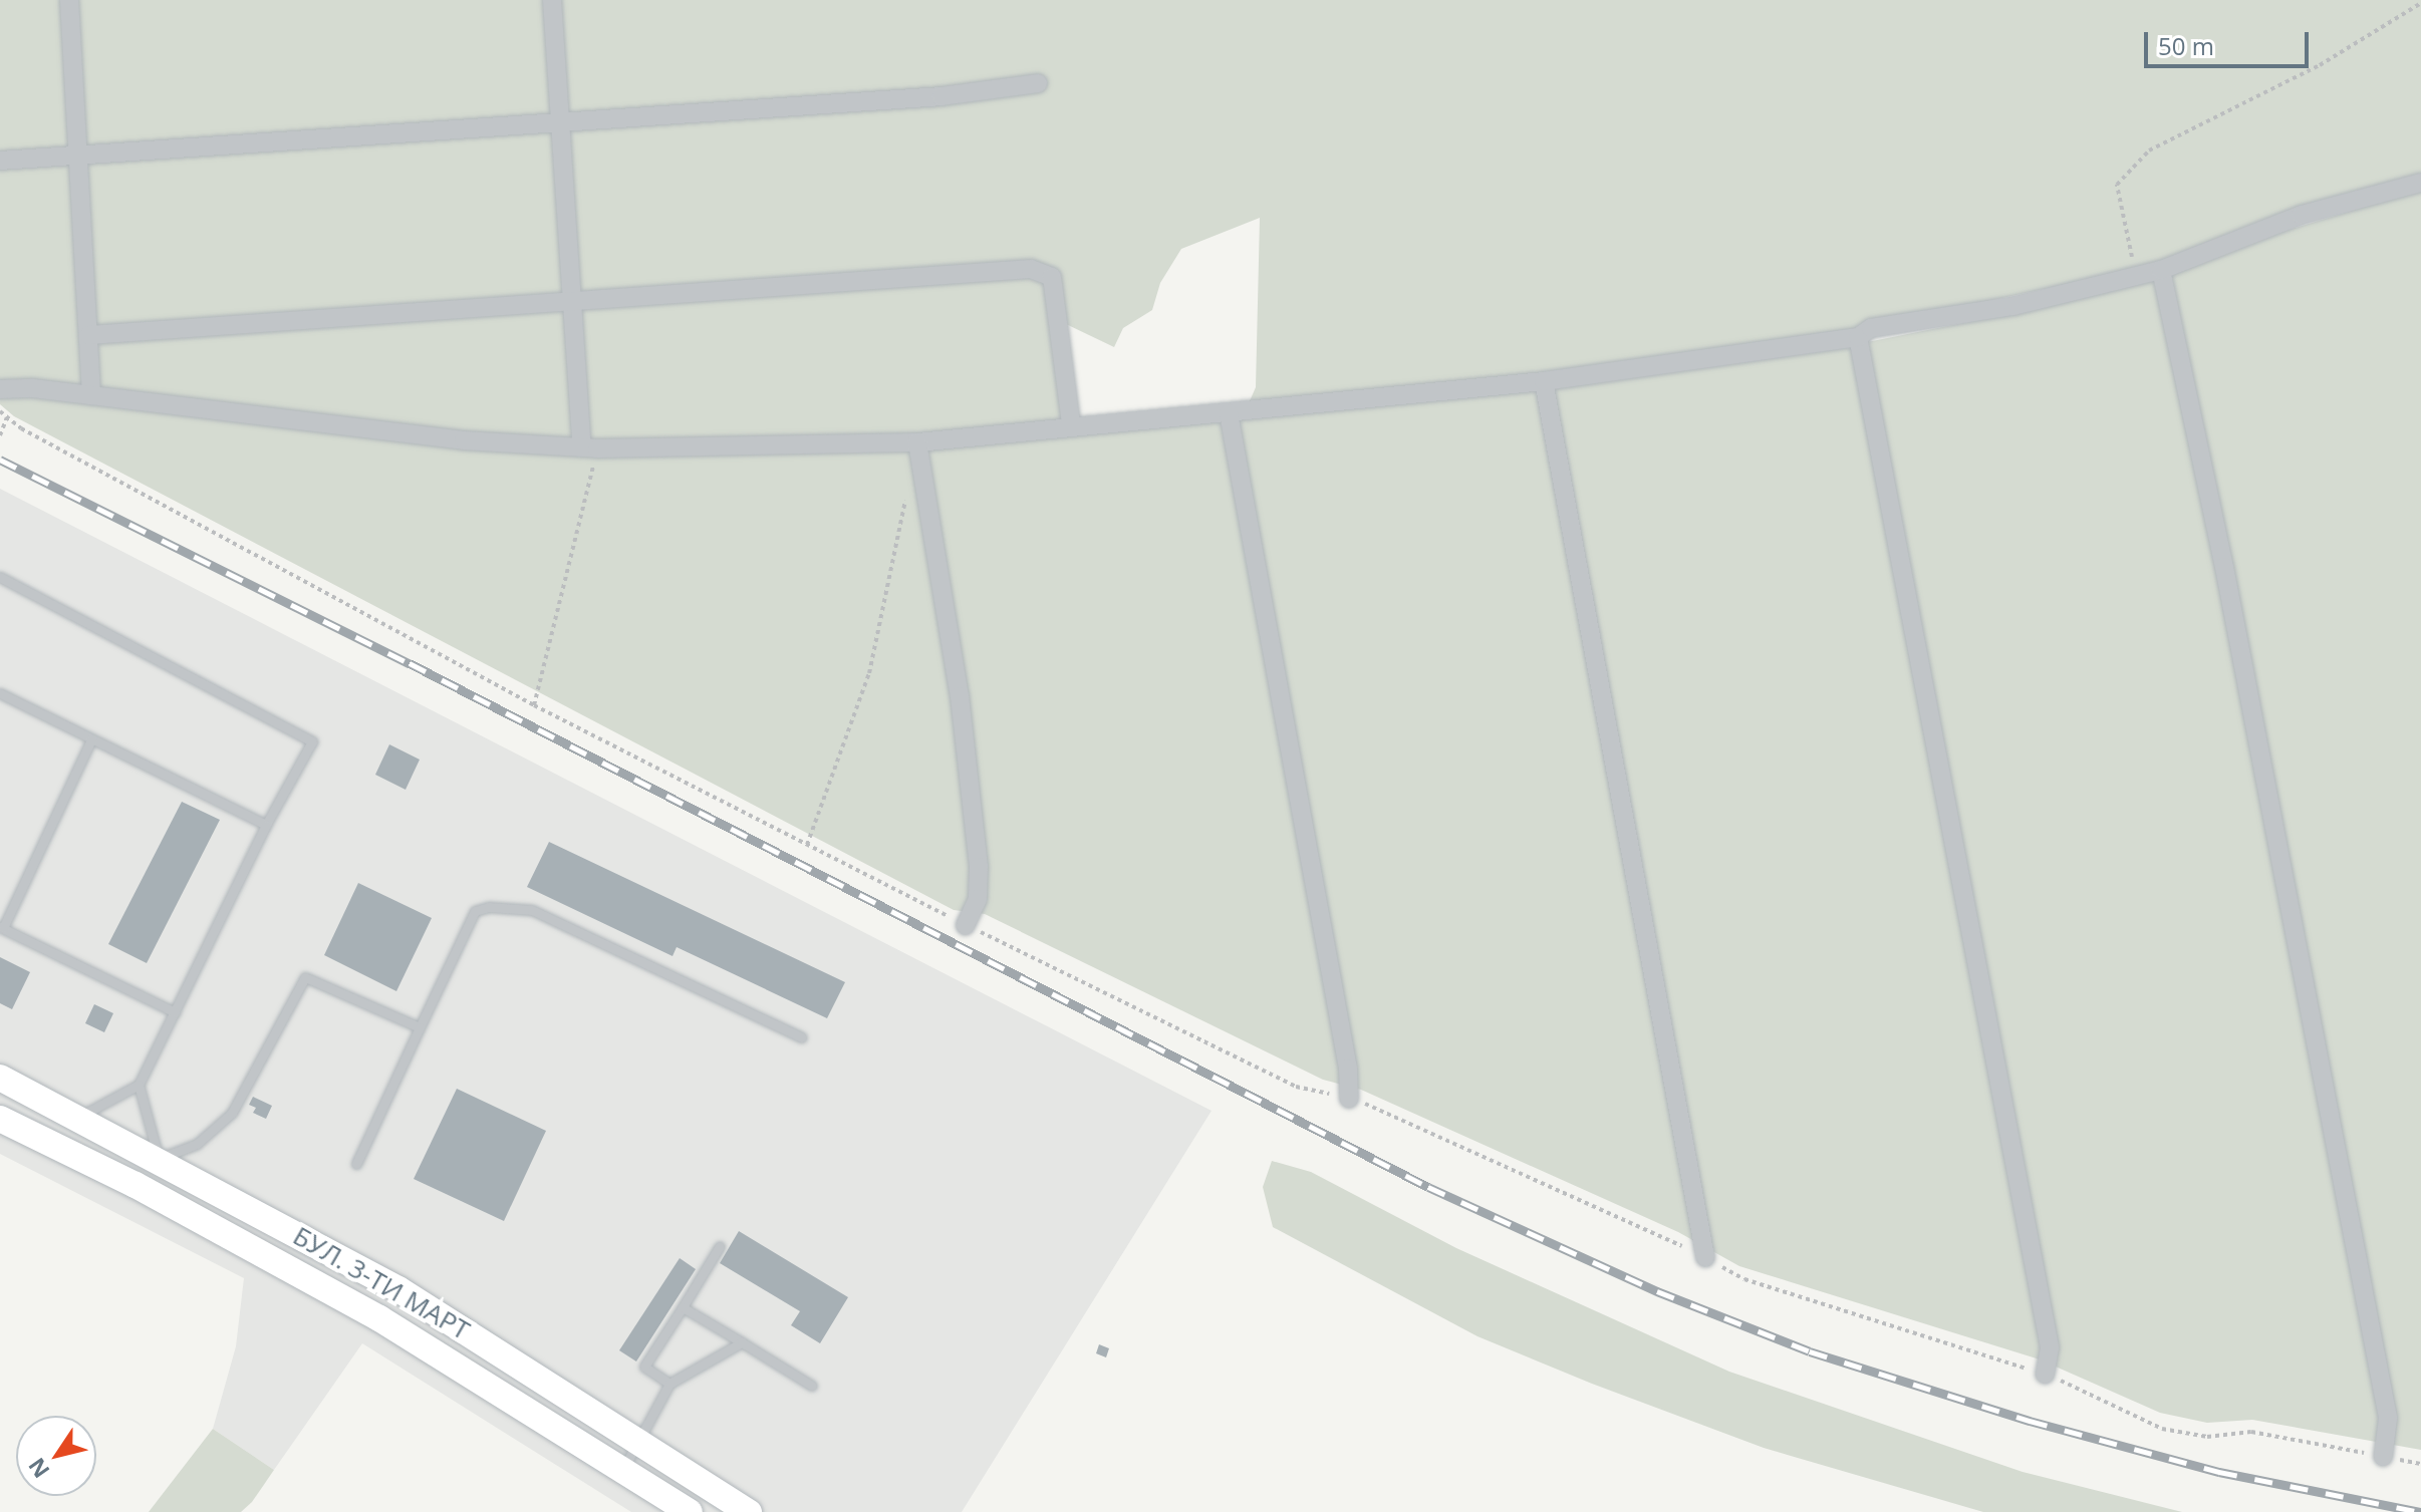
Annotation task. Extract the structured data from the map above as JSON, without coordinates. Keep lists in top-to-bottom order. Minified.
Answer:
{"streets":{"main road":["БУЛ. 3-ТИ МАРТ"]},"scale_bar":"50 m","north":"bottom left"}
